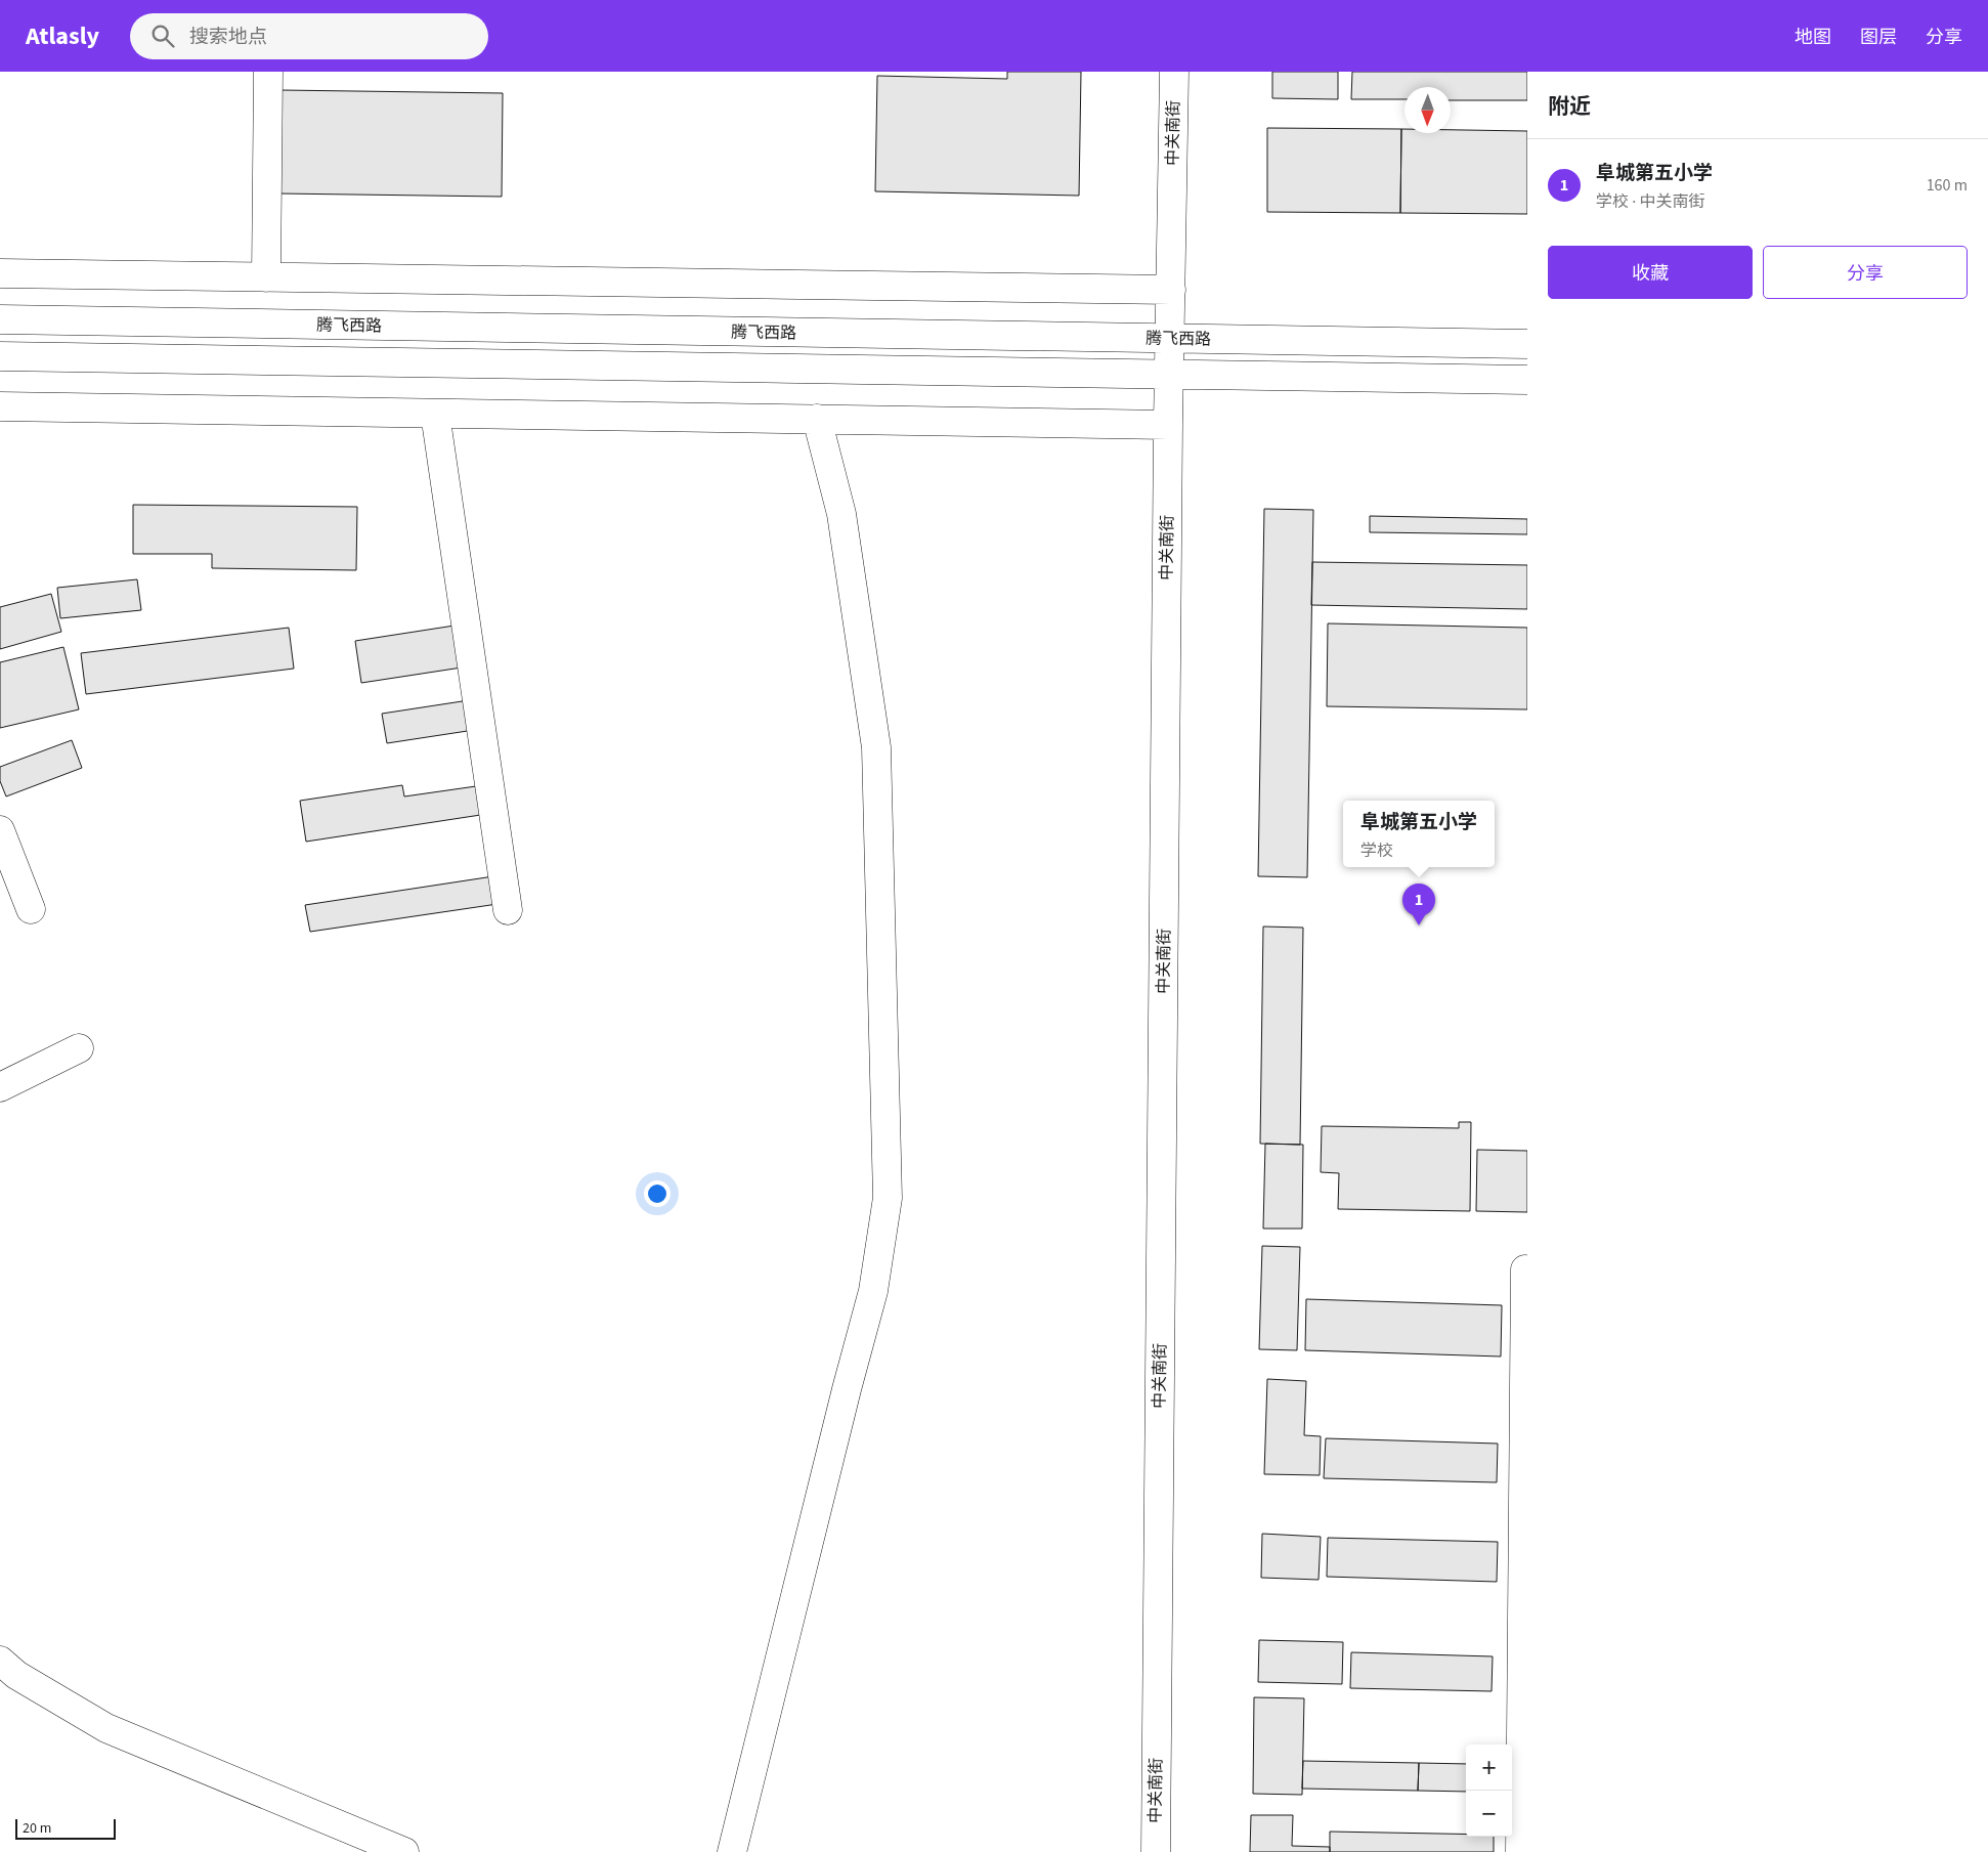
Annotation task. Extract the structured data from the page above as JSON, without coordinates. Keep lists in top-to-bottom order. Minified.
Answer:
{"streets":{"street":["中关南街","腾飞西路"]},"crossings":[["中关南街","腾飞西路"]],"scale_bar":"20 m","north":"bottom","page":{"header":"Atlasly","search":"搜索地点","nav":["地图","图层","分享"],"heading":"附近","list":[{"mark":"1","name":"阜城第五小学","note":"学校 · 中关南街","value":"160 m"}],"buttons":["收藏","分享"],"popup":["阜城第五小学","学校"],"pins":"1","map_buttons":["+","−"],"scale":"20 m"}}
